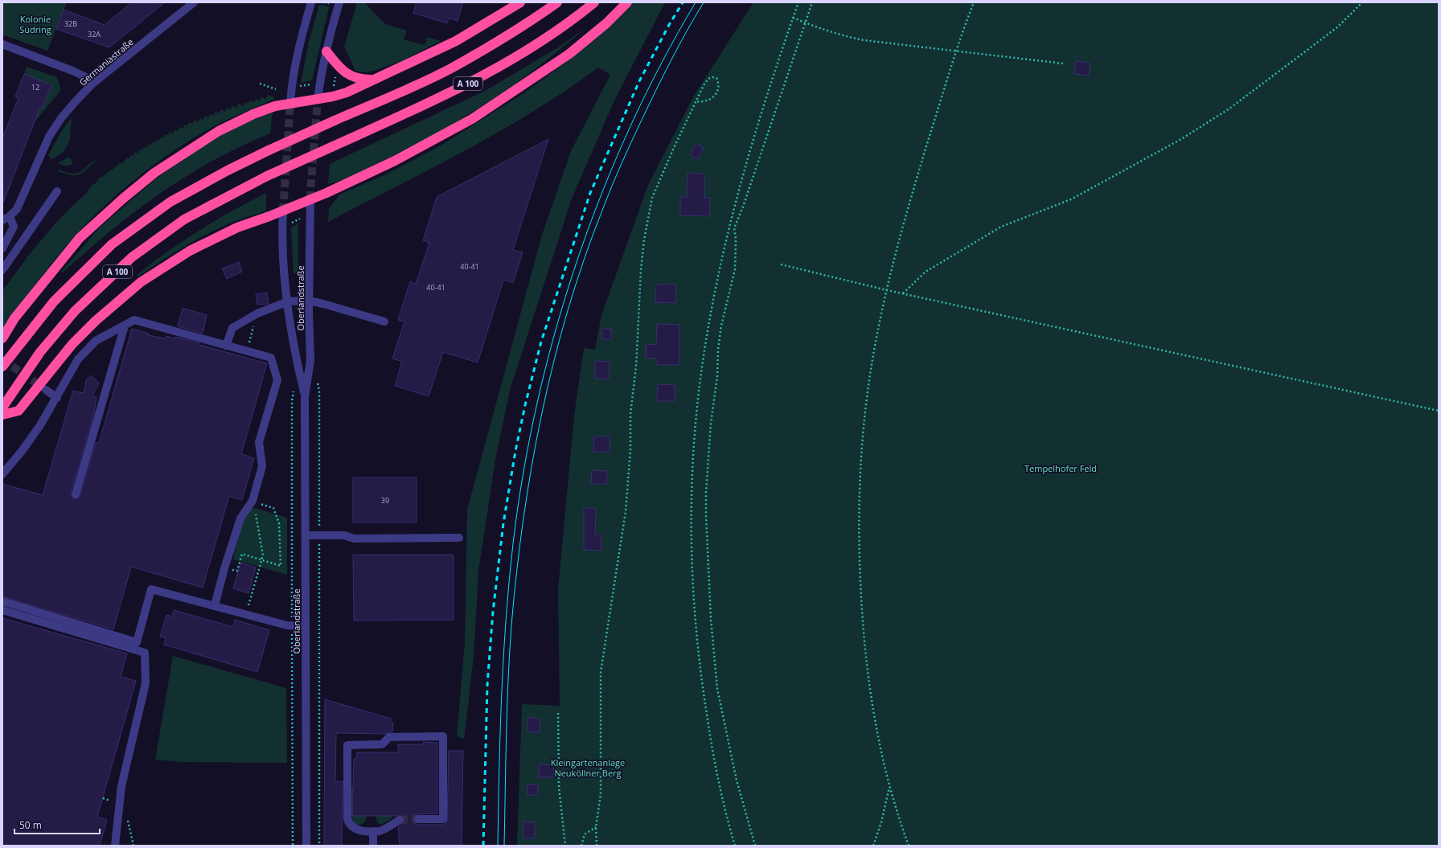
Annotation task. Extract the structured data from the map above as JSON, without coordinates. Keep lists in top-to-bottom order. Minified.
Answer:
{"streets":{"highway":["A 100"],"street":["Germaniastraße","Oberlandstraße"]},"parks":["Kolonie Südring","Tempelhofer Feld","Kleingartenanlage Neuköllner Berg"],"house_numbers":["32B","32A","12","40-41","40-41","39"],"scale_bar":"50 m"}
